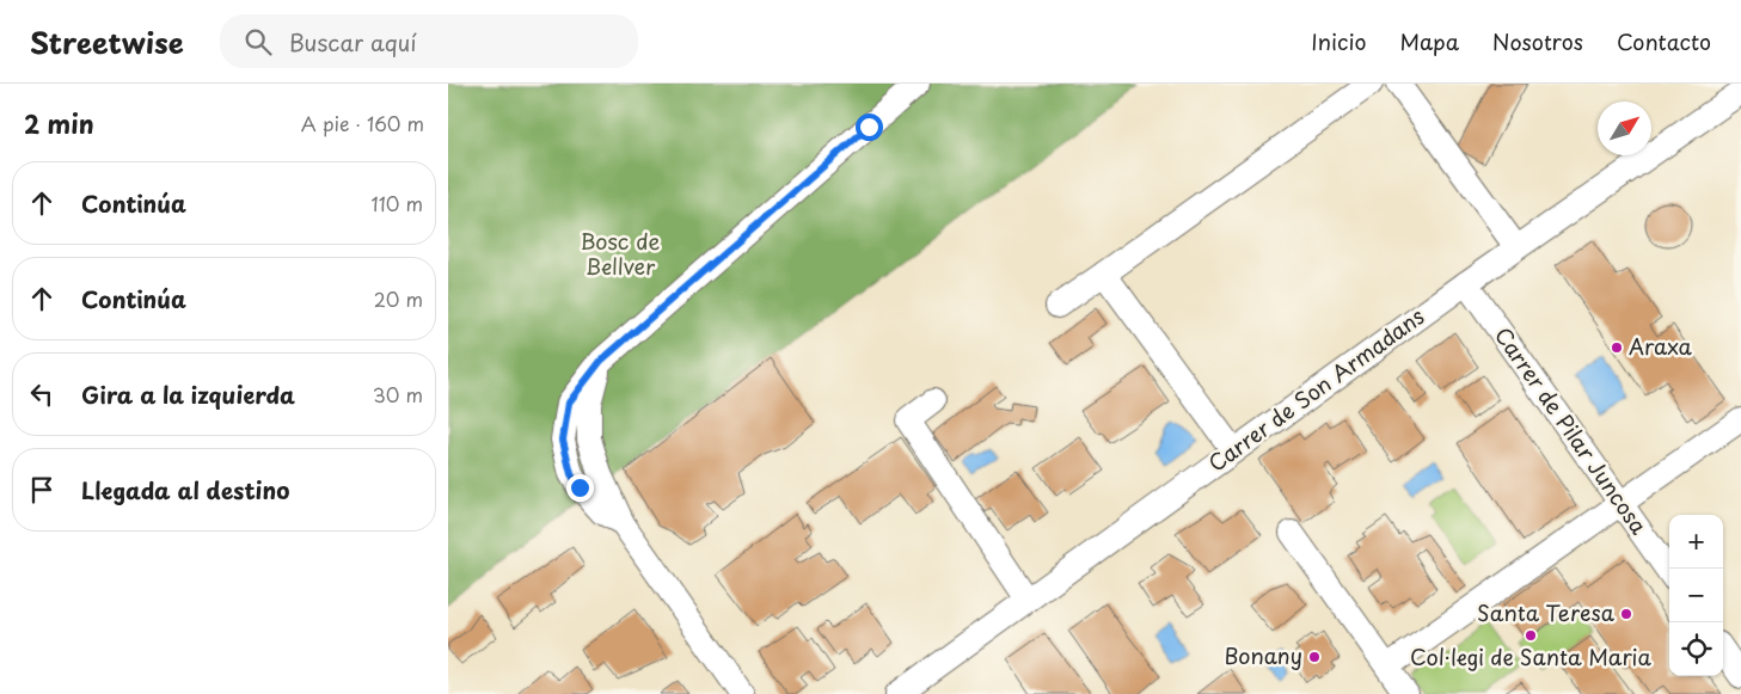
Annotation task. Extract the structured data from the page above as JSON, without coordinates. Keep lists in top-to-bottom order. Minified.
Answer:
{"streets":{"street":["Carrer de Son Armadans","Carrer de Pilar Juncosa"]},"crossings":[["Carrer de Son Armadans","Carrer de Pilar Juncosa"]],"parks":["Bosc de Bellver"],"places":["Araxa","Santa Teresa","Col·legi de Santa Maria","Bonany"],"north":"top right","page":{"header":"Streetwise","search":"Buscar aquí","nav":["Inicio","Mapa","Nosotros","Contacto"],"heading":["2 min","A pie · 160 m"],"list":[["Continúa","110 m"],["Continúa","20 m"],["Gira a la izquierda","30 m"],"Llegada al destino"],"map_buttons":["+","−"]}}
